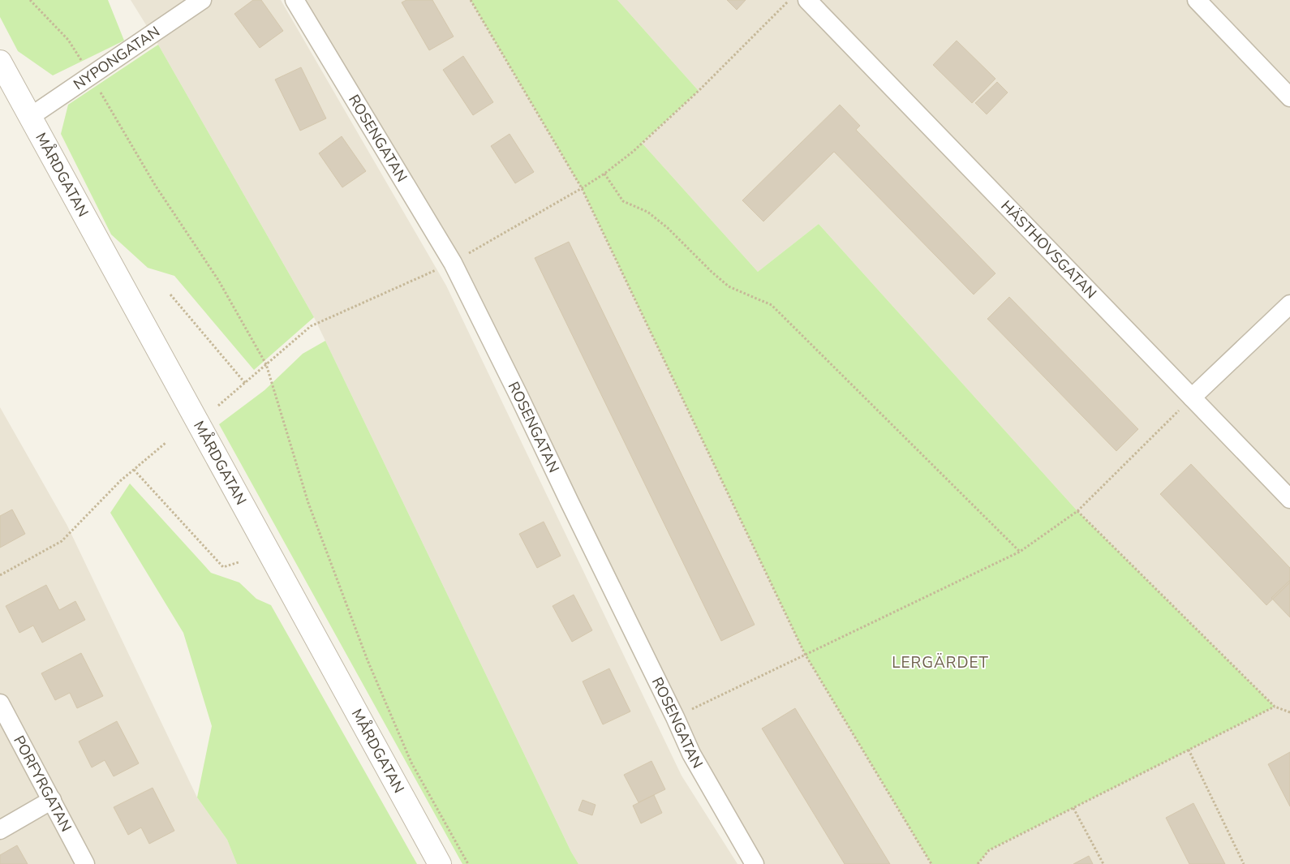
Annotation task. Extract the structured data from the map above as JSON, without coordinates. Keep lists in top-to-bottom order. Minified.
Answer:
{"streets":{"street":["NYPONGATAN","ROSENGATAN","MÅRDGATAN","HÄSTHOVSGATAN","PORFYRGATAN"]},"crossings":[["NYPONGATAN","MÅRDGATAN"]],"districts":["LERGÄRDET"]}
